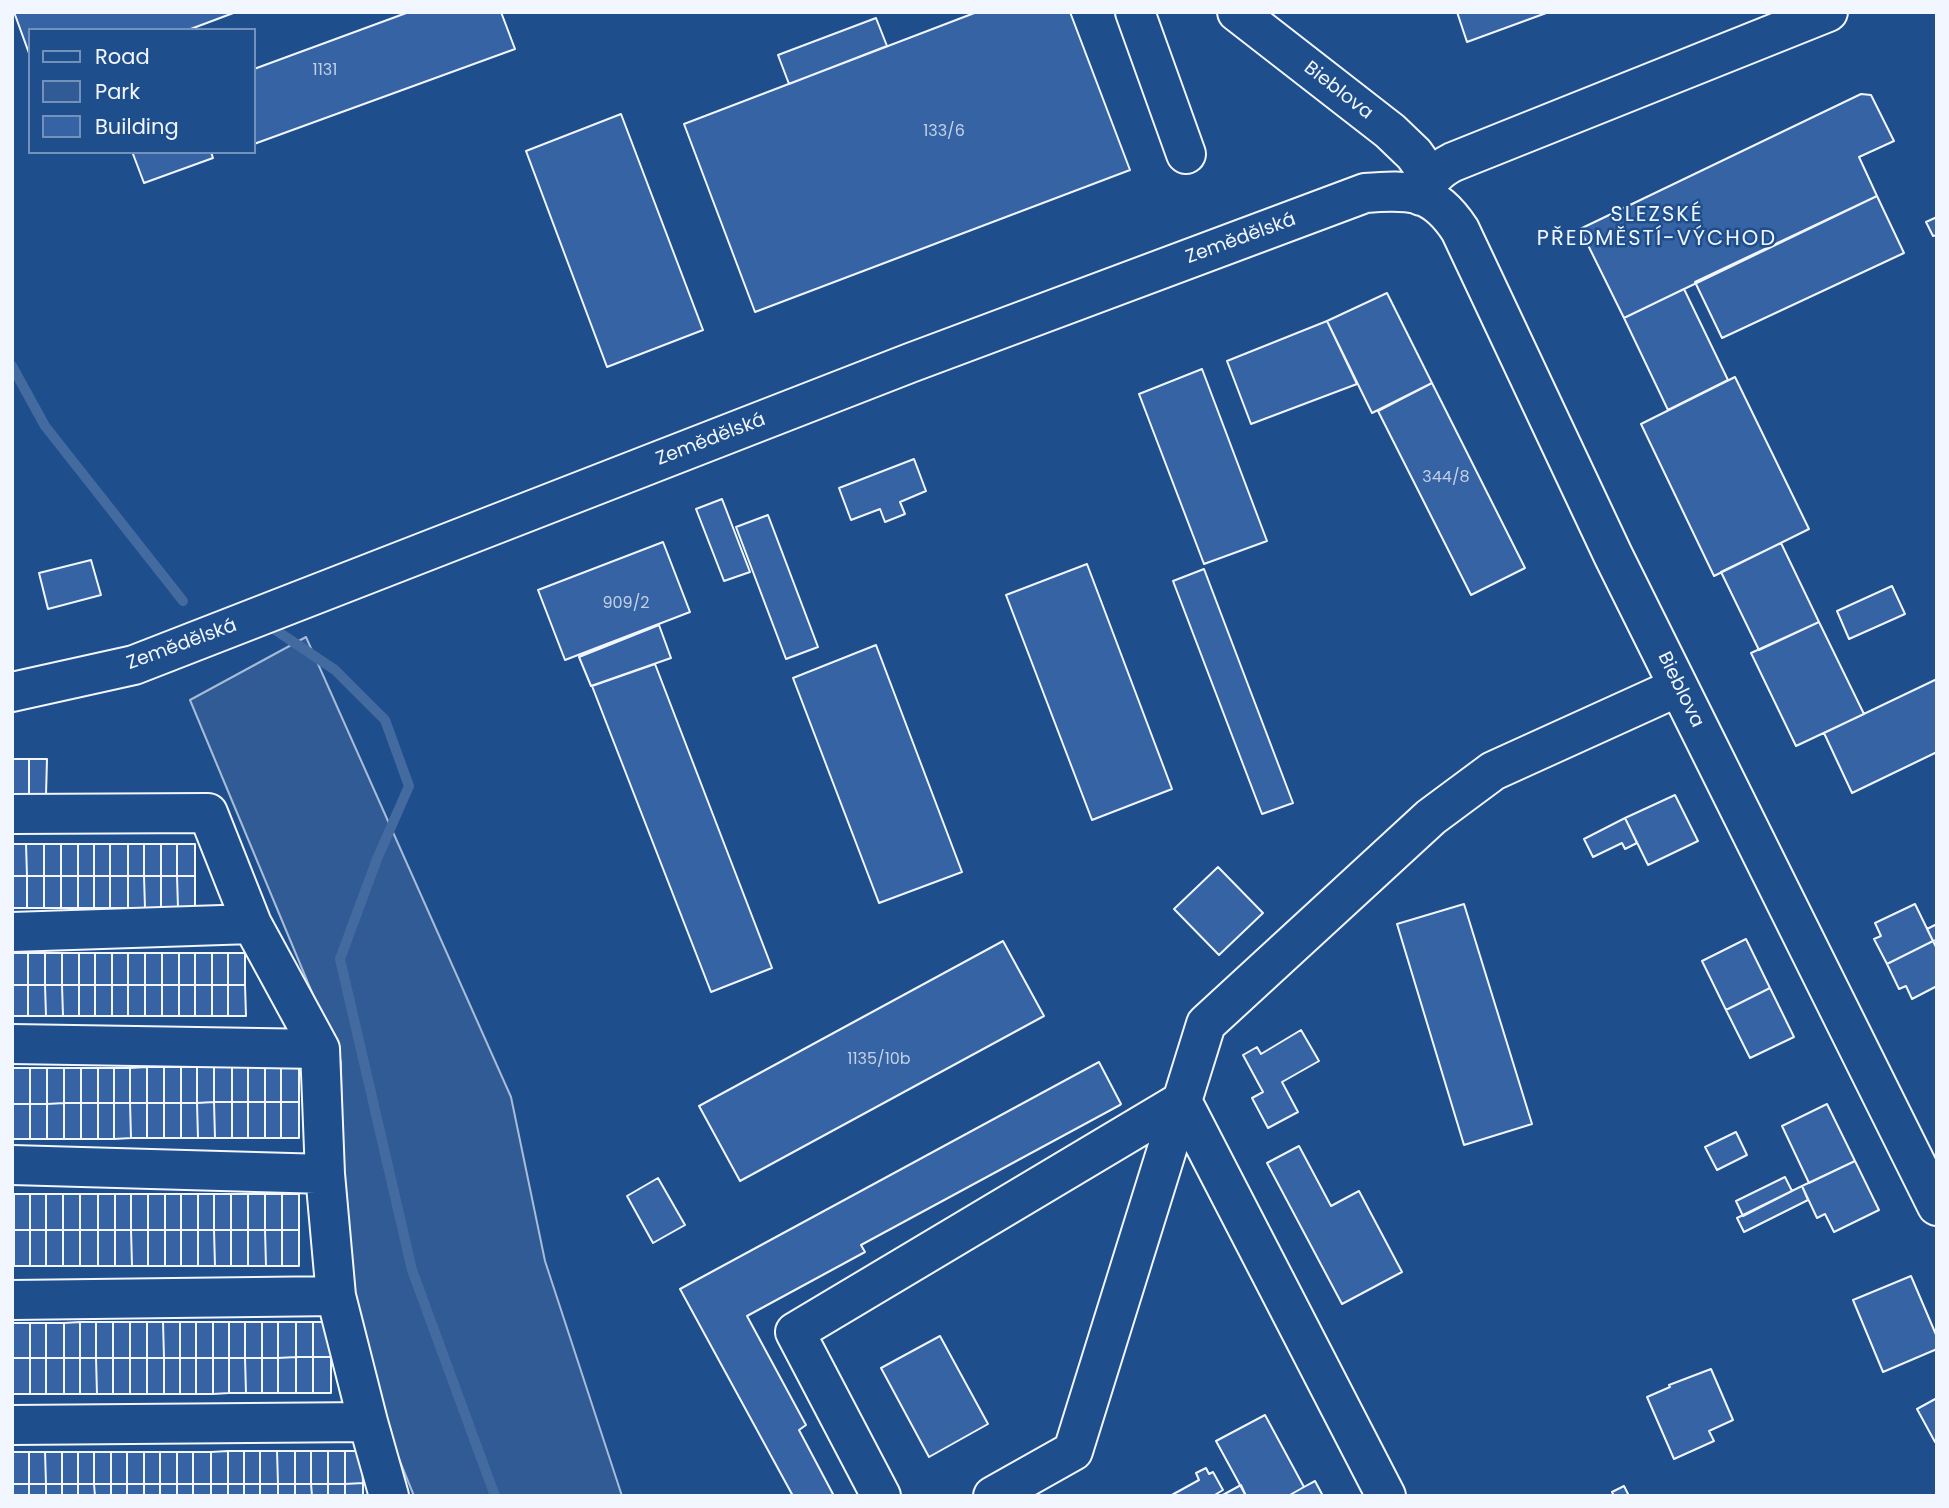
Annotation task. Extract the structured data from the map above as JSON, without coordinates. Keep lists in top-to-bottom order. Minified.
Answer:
{"streets":{"street":["Bieblova","Zemědělská"]},"crossings":[["Bieblova","Zemědělská"]],"districts":["SLEZSKÉ PŘEDMĚSTÍ-VÝCHOD"],"house_numbers":["1131","133/6","344/8","909/2","1135/10b"],"legend":["Road","Park","Building"]}
